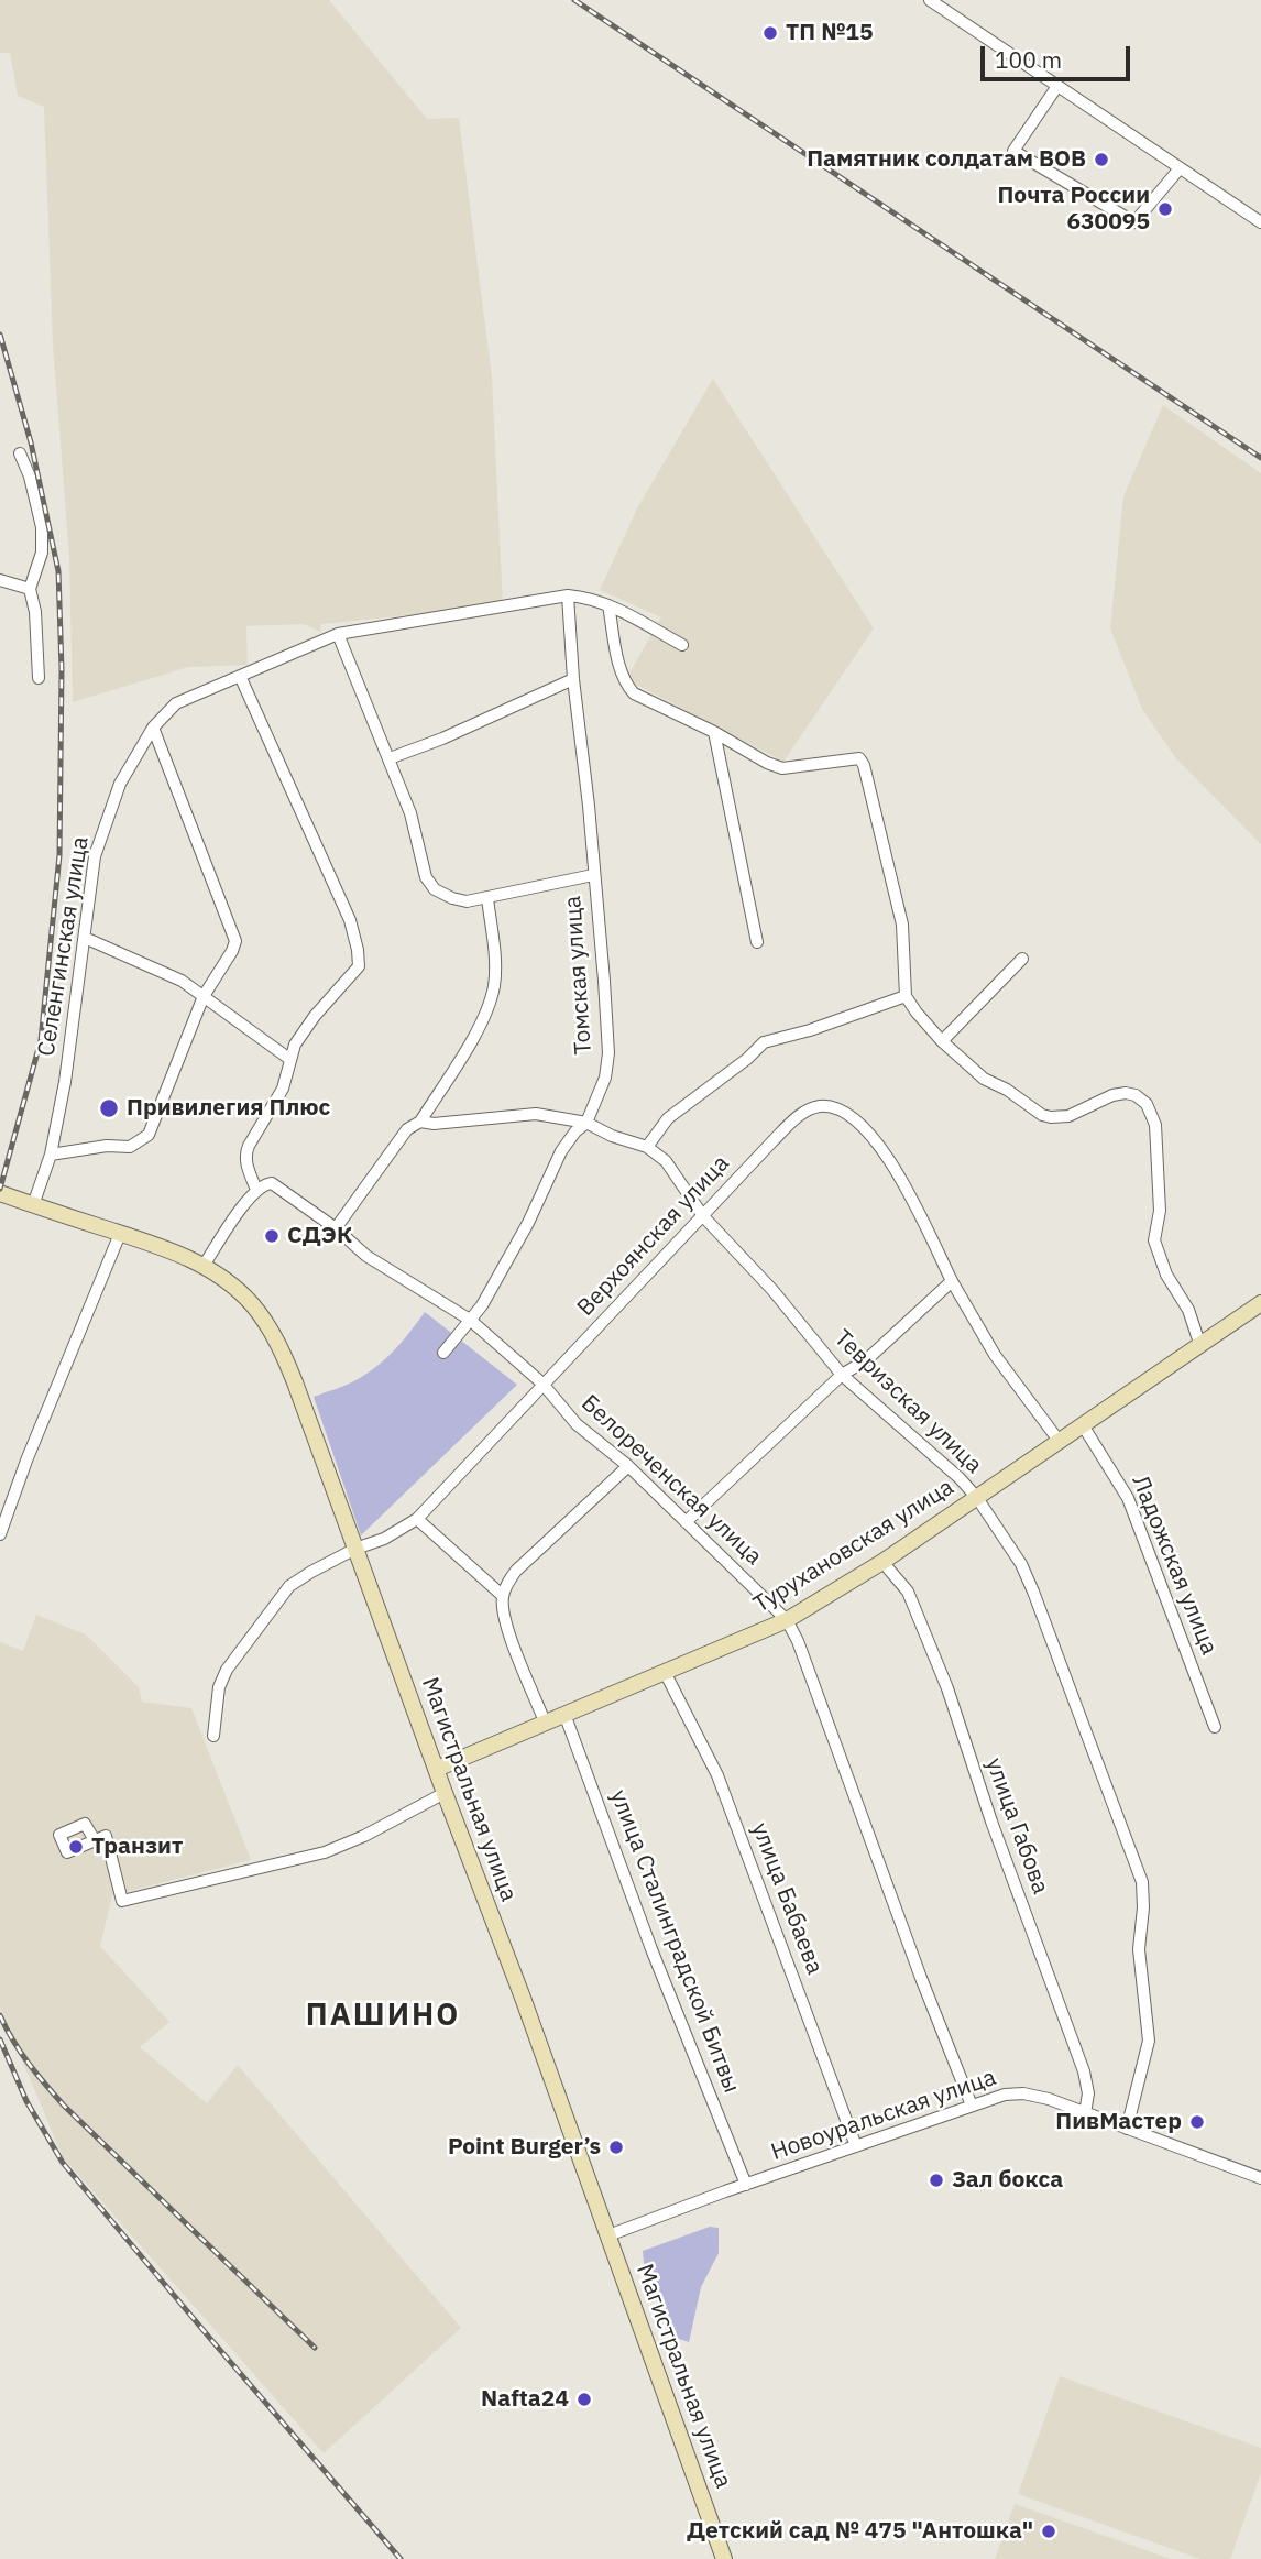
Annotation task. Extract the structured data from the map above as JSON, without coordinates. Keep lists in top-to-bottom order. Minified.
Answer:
{"streets":{"main road":["Турухановская улица","Магистральная улица"],"street":["Селенгинская улица","Томская улица","Верхоянская улица","Тевризская улица","Белореченская улица","Ладожская улица","улица Габова","улица Бабаева","улица Сталинградской Битвы","Новоуральская улица"]},"crossings":[["Селенгинская улица","Томская улица"],["Селенгинская улица","Магистральная улица"],["Томская улица","Тевризская улица"],["Томская улица","Белореченская улица"],["Верхоянская улица","Тевризская улица"],["Верхоянская улица","Белореченская улица"],["Верхоянская улица","Магистральная улица"],["Тевризская улица","Турухановская улица"],["Тевризская улица","Новоуральская улица"],["Белореченская улица","Турухановская улица"],["Белореченская улица","Новоуральская улица"],["Турухановская улица","Ладожская улица"],["Турухановская улица","Магистральная улица"],["Турухановская улица","улица Габова"],["Турухановская улица","улица Бабаева"],["Турухановская улица","улица Сталинградской Битвы"],["Магистральная улица","Новоуральская улица"],["улица Габова","Новоуральская улица"],["улица Бабаева","Новоуральская улица"],["улица Сталинградской Битвы","Новоуральская улица"]],"districts":["ПАШИНО"],"places":["ТП №15","Памятник солдатам ВОВ","Почта России 630095","Привилегия Плюс","СДЭК","Транзит","ПивМастер","Point Burger’s","Зал бокса","Nafta24","Детский сад № 475 \"Антошка\""],"scale_bar":"100 m"}
